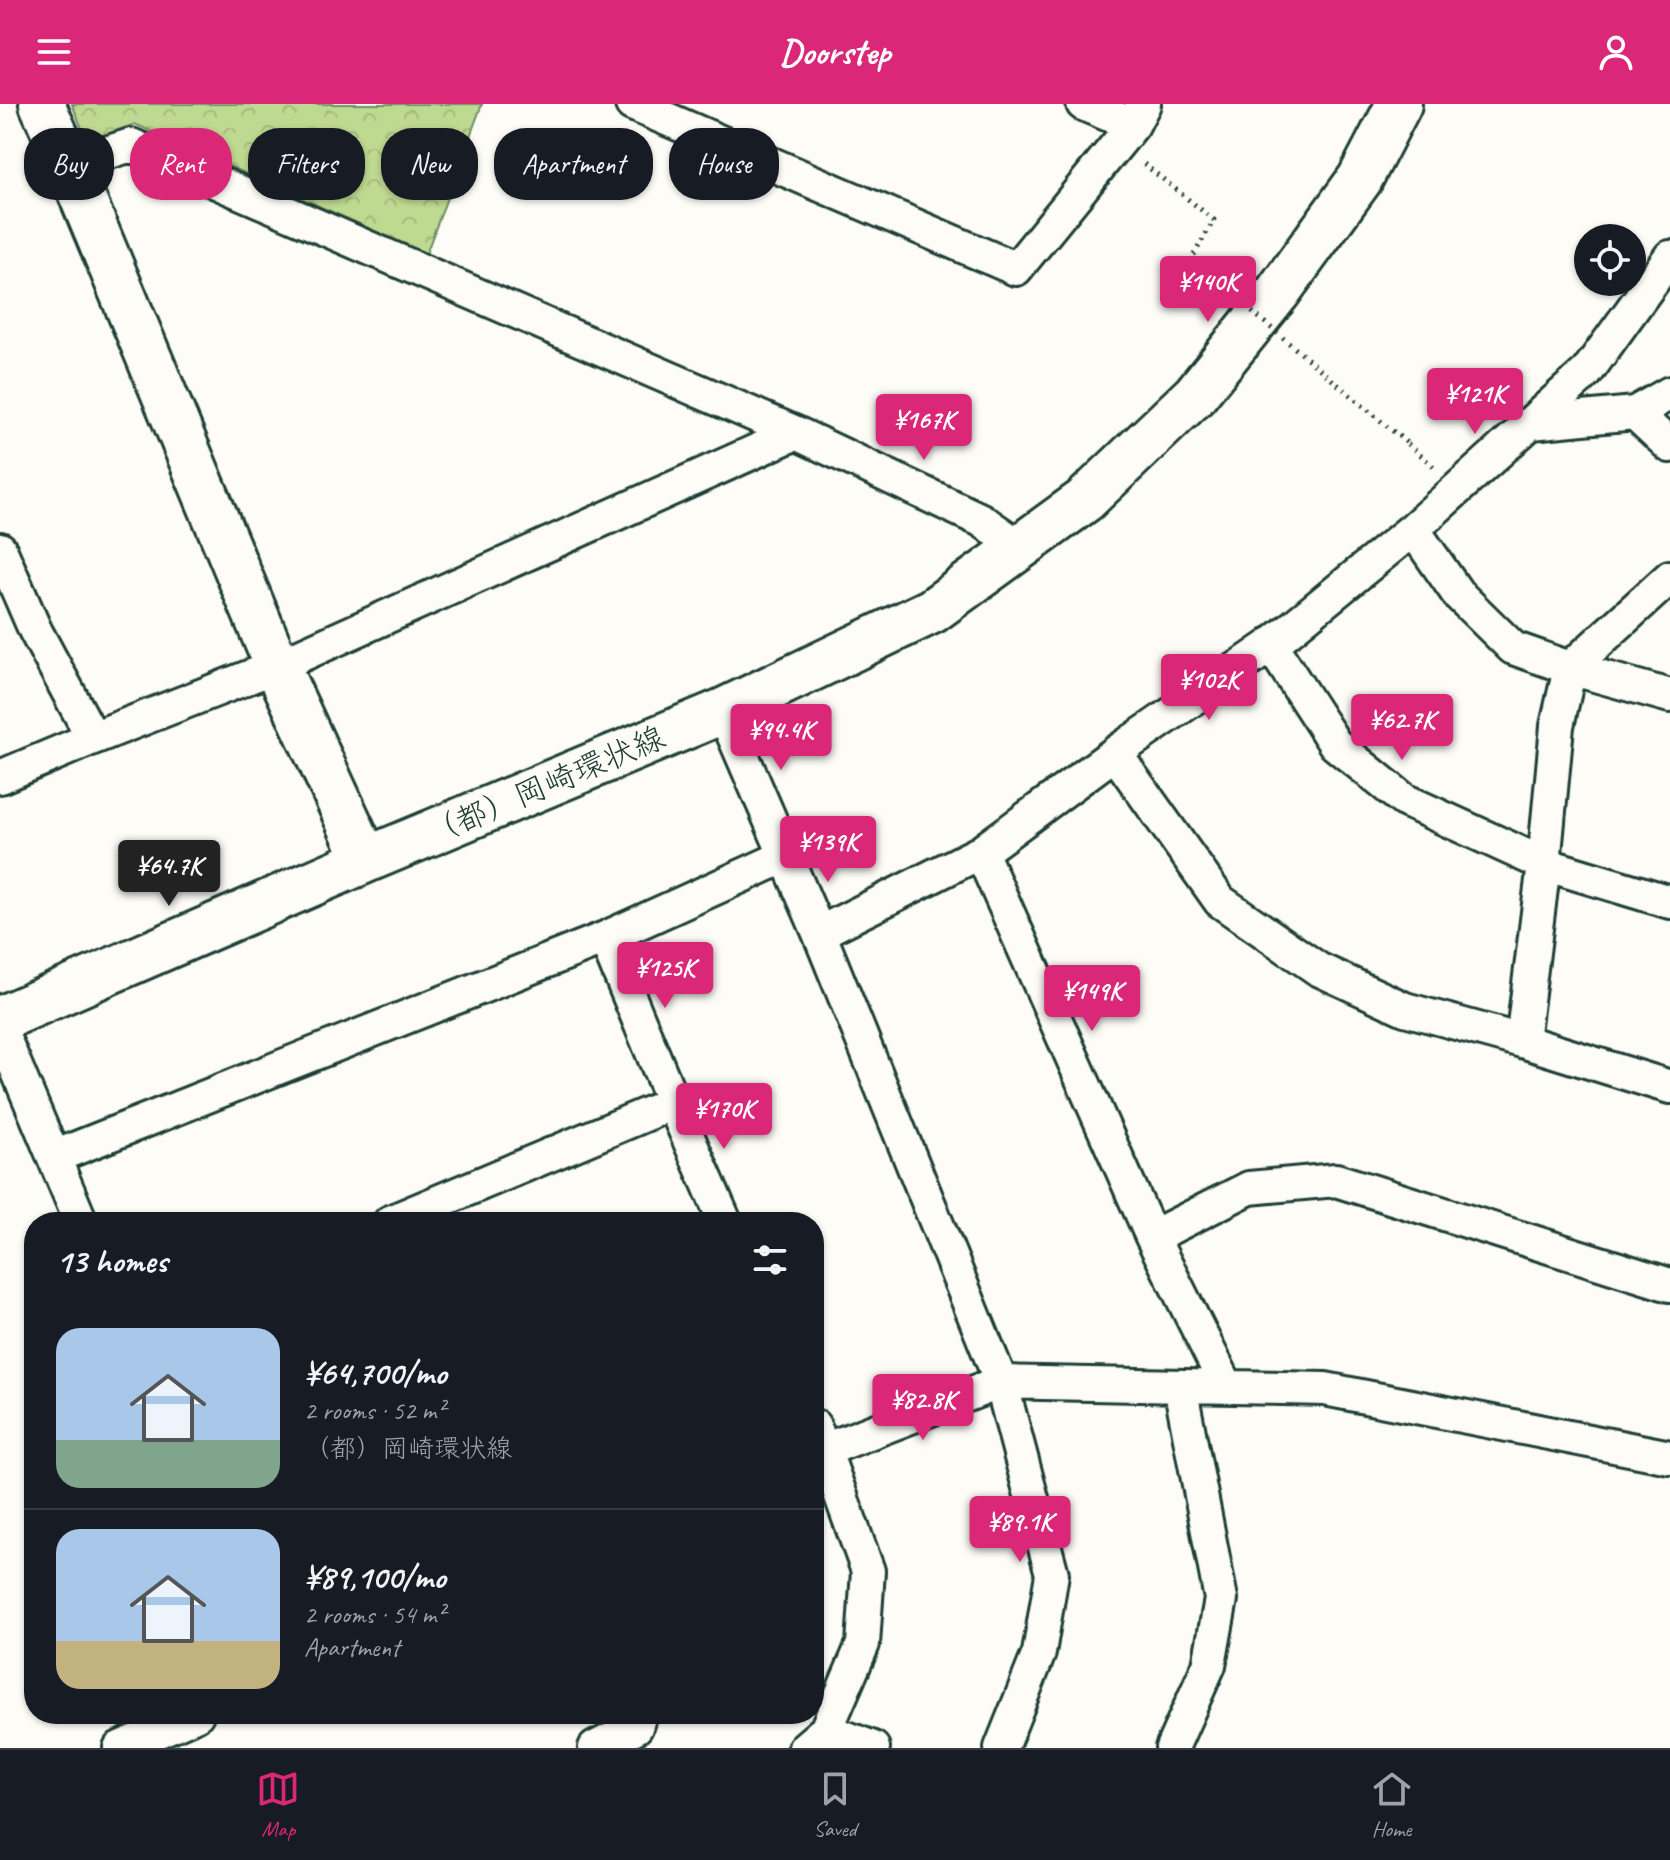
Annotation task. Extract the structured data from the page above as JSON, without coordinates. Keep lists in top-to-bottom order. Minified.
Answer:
{"streets":{"street":["（都）岡崎環状線"]},"page":{"header":"Doorstep","chip":["Buy","Rent","Filters","New","Apartment","House"],"price":["¥140K","¥121K","¥167K","¥102K","¥62.7K","¥94.4K","¥139K","¥64.7K","¥125K","¥149K","¥170K","¥82.8K","¥89.1K"],"heading":"13 homes","list":[{"name":"¥64,700/mo","note":"2 rooms · 52 m² · （都）岡崎環状線"},{"name":"¥89,100/mo","note":"2 rooms · 54 m² · Apartment"}],"tabs":["Map","Saved","Home"]}}
